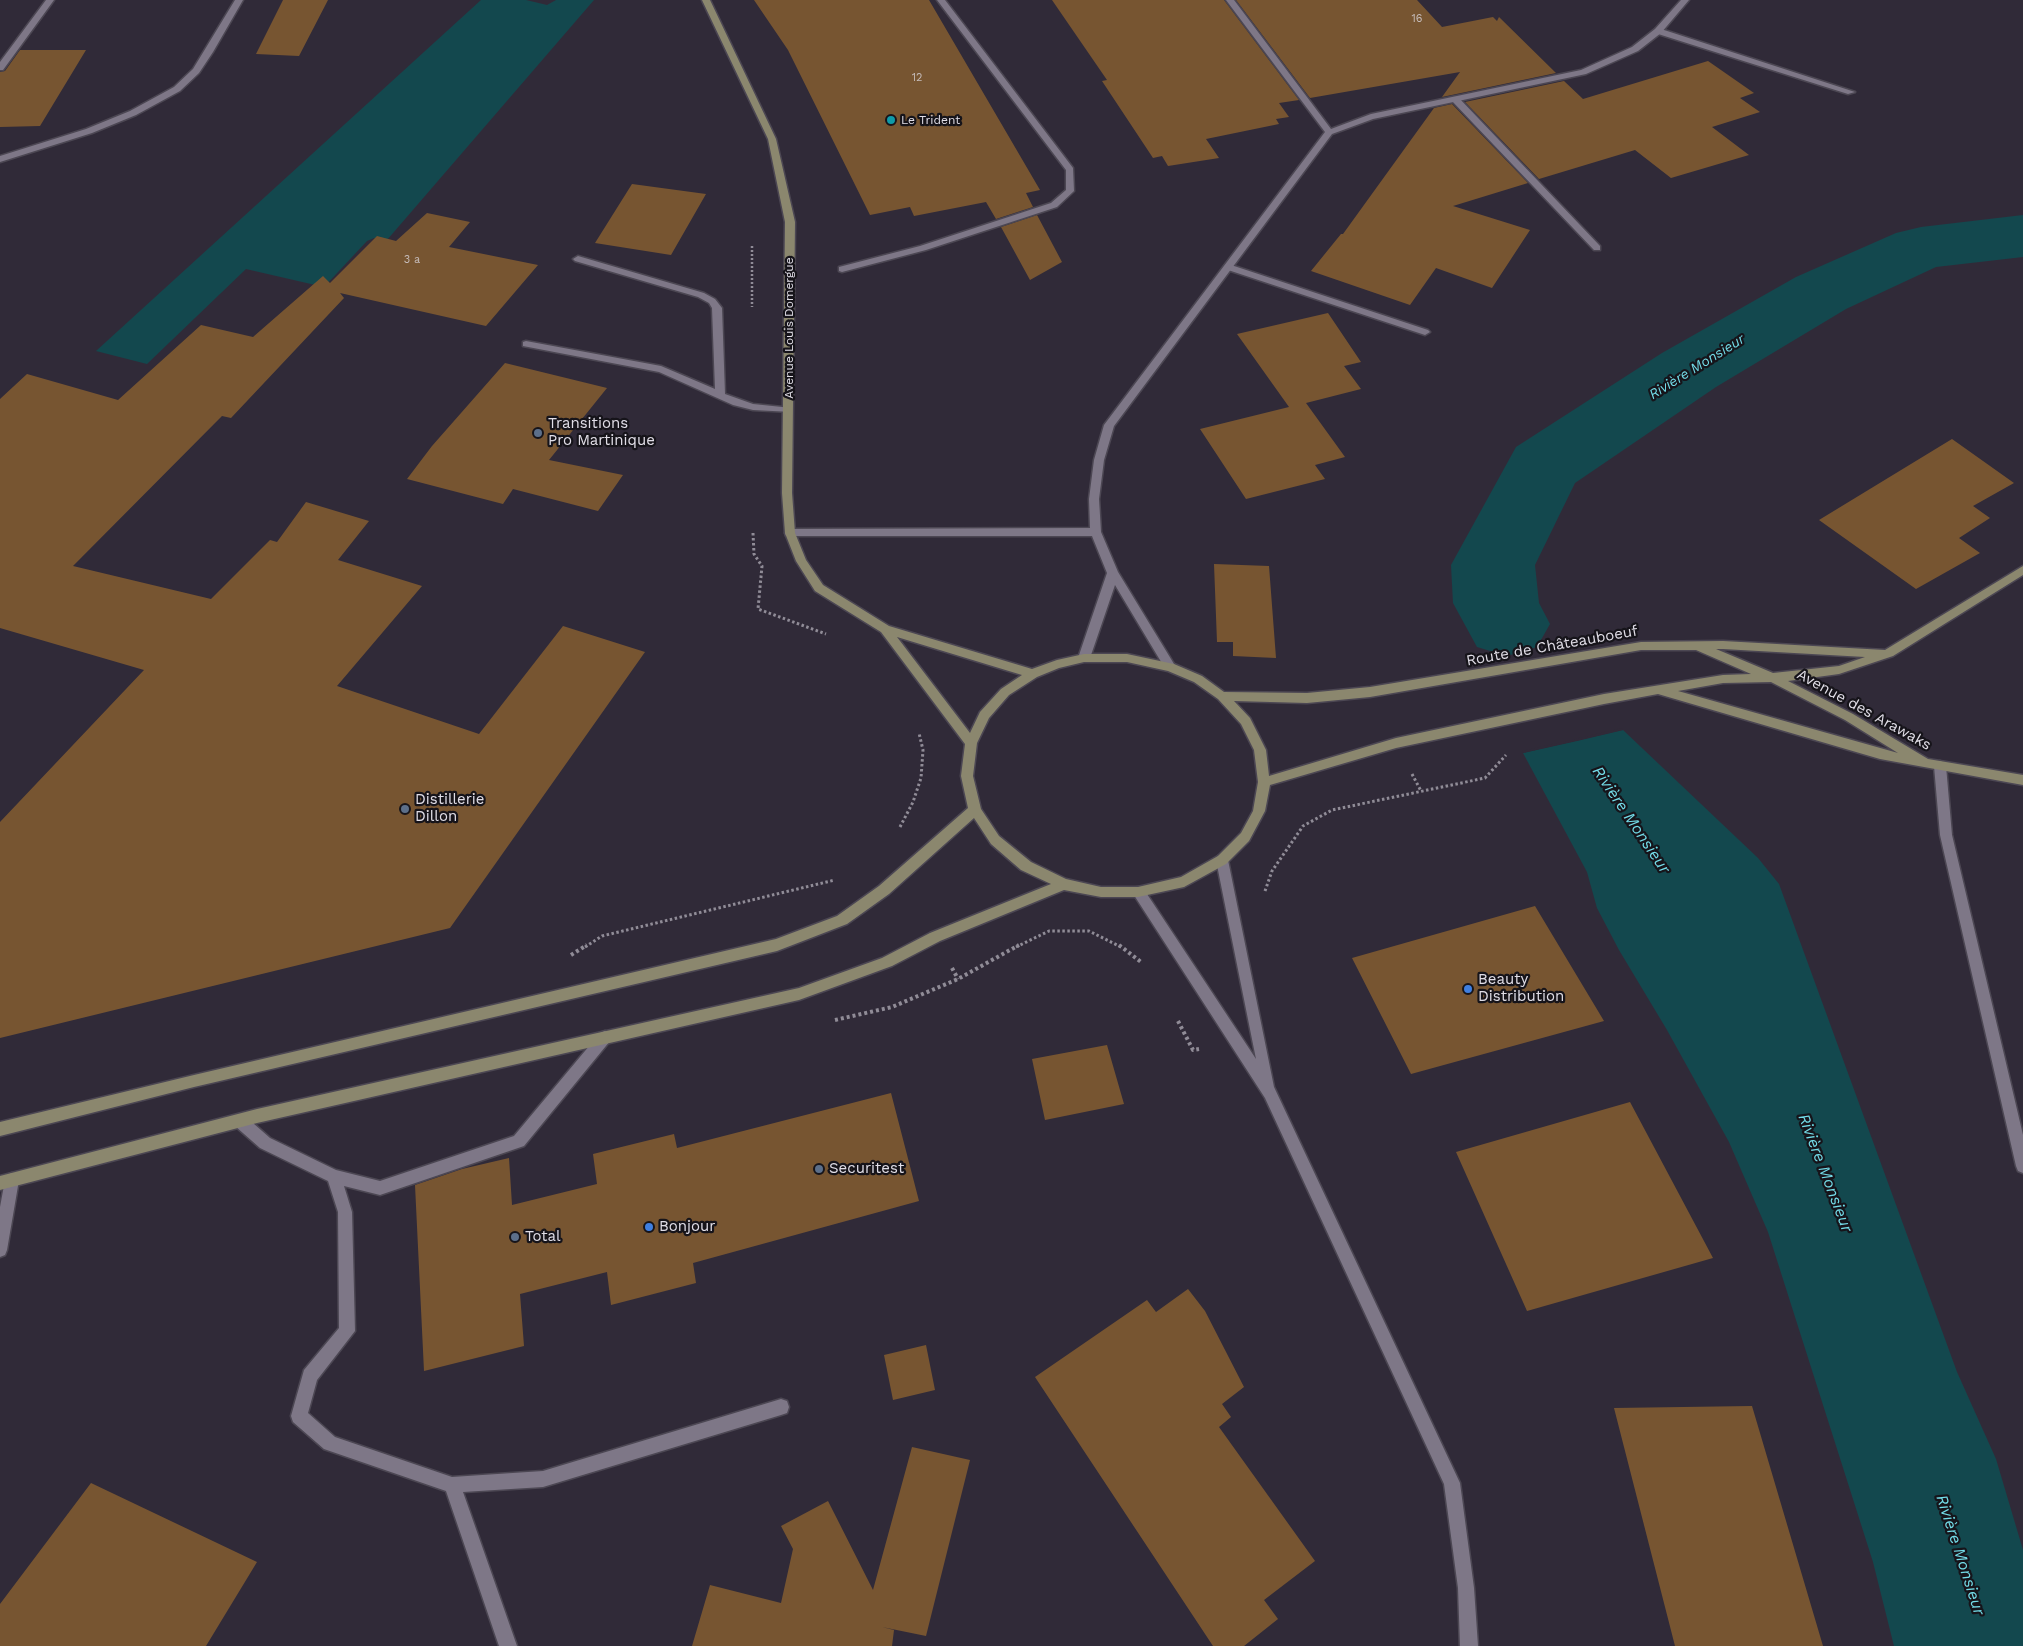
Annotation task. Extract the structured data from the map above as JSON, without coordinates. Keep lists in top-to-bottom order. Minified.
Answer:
{"streets":{"main road":["Avenue Louis Domergue","Route de Châteauboeuf","Avenue des Arawaks"]},"crossings":[["Route de Châteauboeuf","Avenue des Arawaks"]],"water":["Rivière Monsieur"],"places":["Le Trident","Transitions Pro Martinique","Distillerie Dillon","Beauty Distribution","Securitest","Bonjour","Total"],"house_numbers":["16","12","3 a"]}
